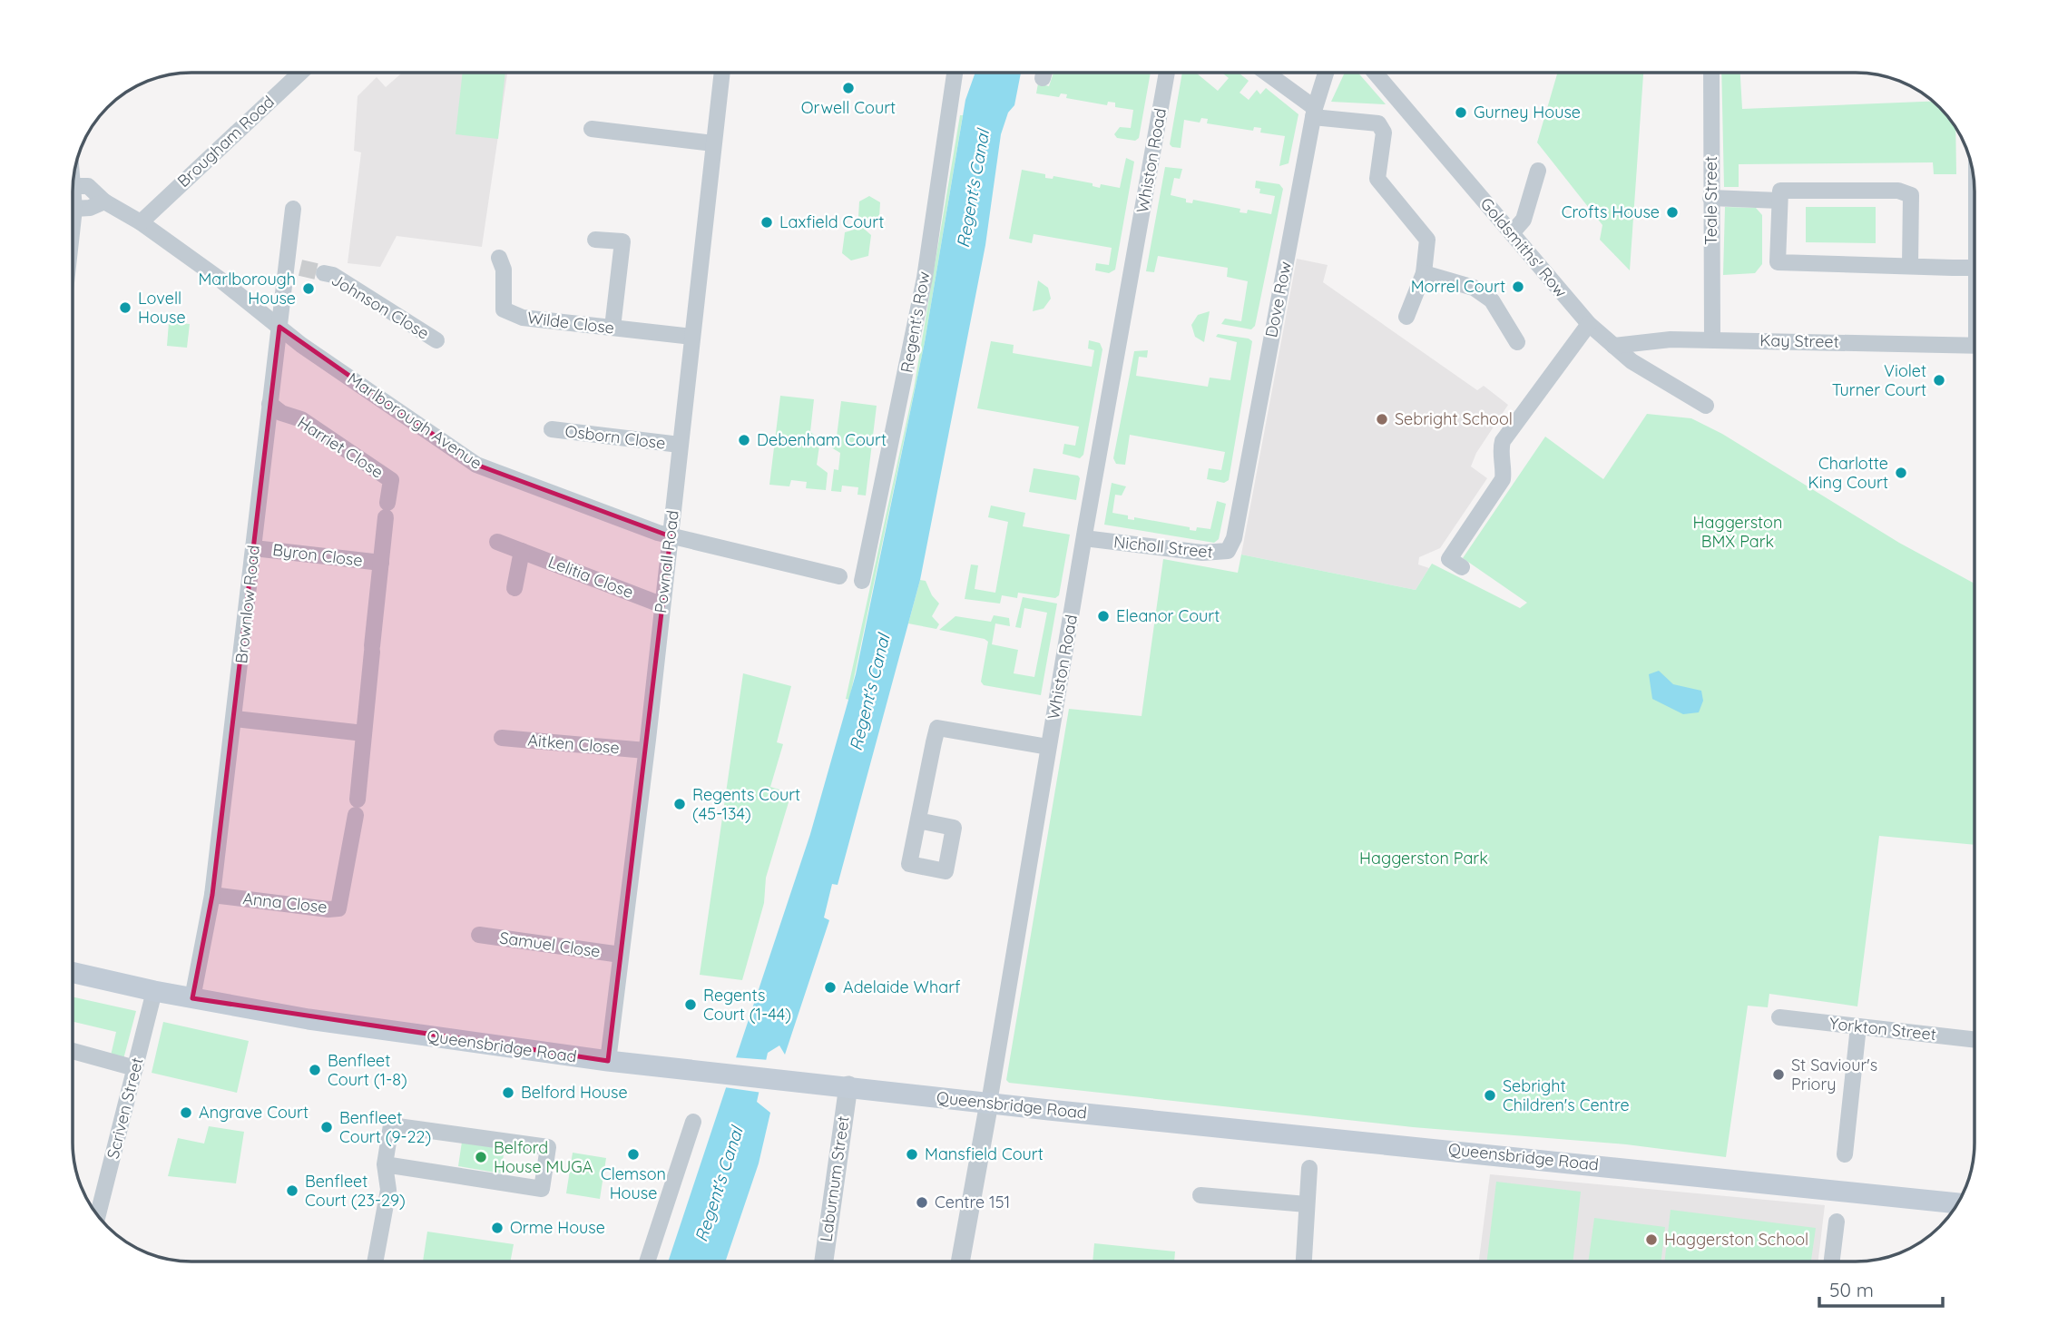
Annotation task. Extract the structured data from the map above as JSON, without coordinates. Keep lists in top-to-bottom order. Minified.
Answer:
{"streets":{"main road":["Queensbridge Road"],"street":["Brougham Road","Whiston Road","Teale Street","Goldsmiths' Row","Dove Row","Johnson Close","Regent's Row","Wilde Close","Kay Street","Marlborough Avenue","Osborn Close","Harriet Close","Nicholl Street","Byron Close","Pownall Road","Lelitia Close","Brownlow Road","Aitken Close","Anna Close","Samuel Close","Yorkton Street","Scriven Street","Laburnum Street"]},"crossings":[["Brougham Road","Marlborough Avenue"],["Whiston Road","Nicholl Street"],["Whiston Road","Queensbridge Road"],["Teale Street","Kay Street"],["Goldsmiths' Row","Kay Street"],["Dove Row","Nicholl Street"],["Wilde Close","Pownall Road"],["Marlborough Avenue","Pownall Road"],["Marlborough Avenue","Brownlow Road"],["Osborn Close","Pownall Road"],["Harriet Close","Byron Close"],["Harriet Close","Brownlow Road"],["Harriet Close","Anna Close"],["Byron Close","Brownlow Road"],["Pownall Road","Lelitia Close"],["Pownall Road","Aitken Close"],["Pownall Road","Samuel Close"],["Pownall Road","Queensbridge Road"],["Brownlow Road","Anna Close"],["Brownlow Road","Queensbridge Road"],["Queensbridge Road","Scriven Street"],["Queensbridge Road","Laburnum Street"]],"water":["Regent's Canal"],"parks":["Haggerston BMX Park","Haggerston Park"],"places":["Orwell Court","Gurney House","Crofts House","Laxfield Court","Morrel Court","Marlborough House","Lovell House","Violet Turner Court","Sebright School","Debenham Court","Charlotte King Court","Eleanor Court","Regents Court (45-134)","Adelaide Wharf","Regents Court (1-44)","Benfleet Court (1-8)","St Saviour's Priory","Belford House","Sebright Children's Centre","Angrave Court","Benfleet Court (9-22)","Clemson House","Mansfield Court","Belford House MUGA","Benfleet Court (23-29)","Centre 151","Orme House","Haggerston School"],"scale_bar":"50 m"}
